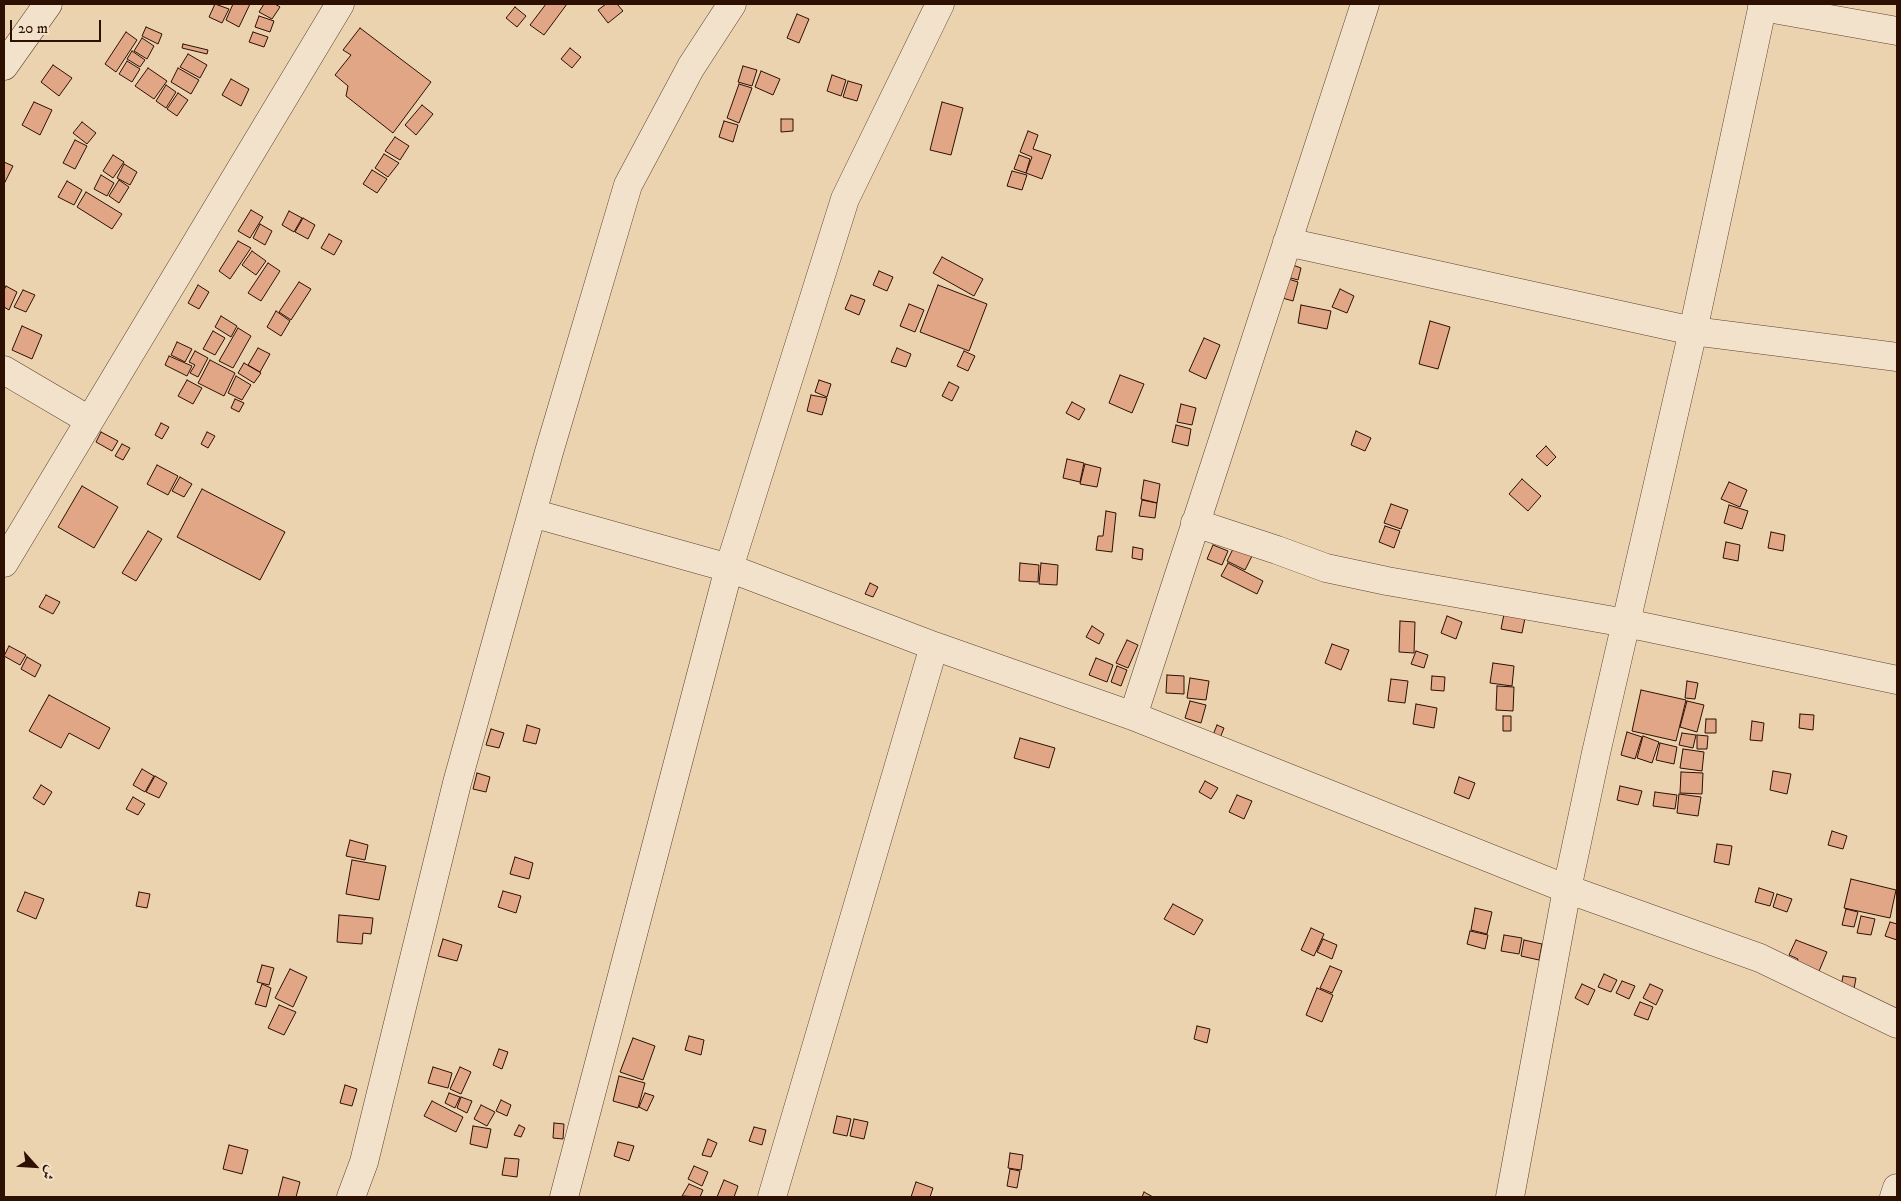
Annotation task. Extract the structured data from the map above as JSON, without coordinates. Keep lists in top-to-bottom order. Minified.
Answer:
{"scale_bar":"20 m","north":"bottom right"}
